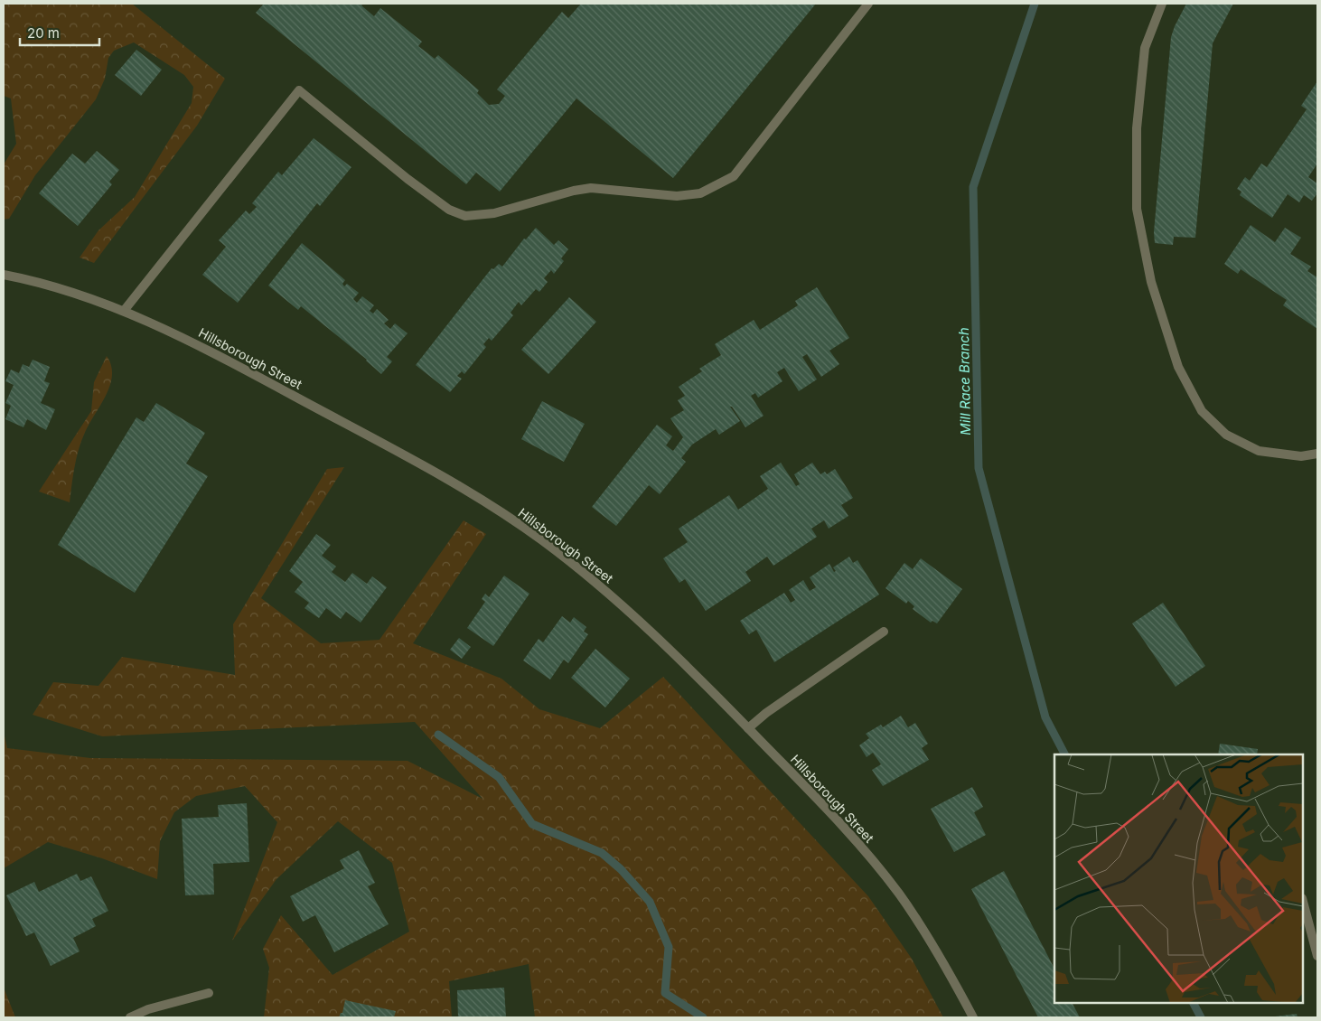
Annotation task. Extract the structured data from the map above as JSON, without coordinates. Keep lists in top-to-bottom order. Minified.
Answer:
{"streets":{"street":["Hillsborough Street"]},"water":["Mill Race Branch"],"scale_bar":"20 m"}
